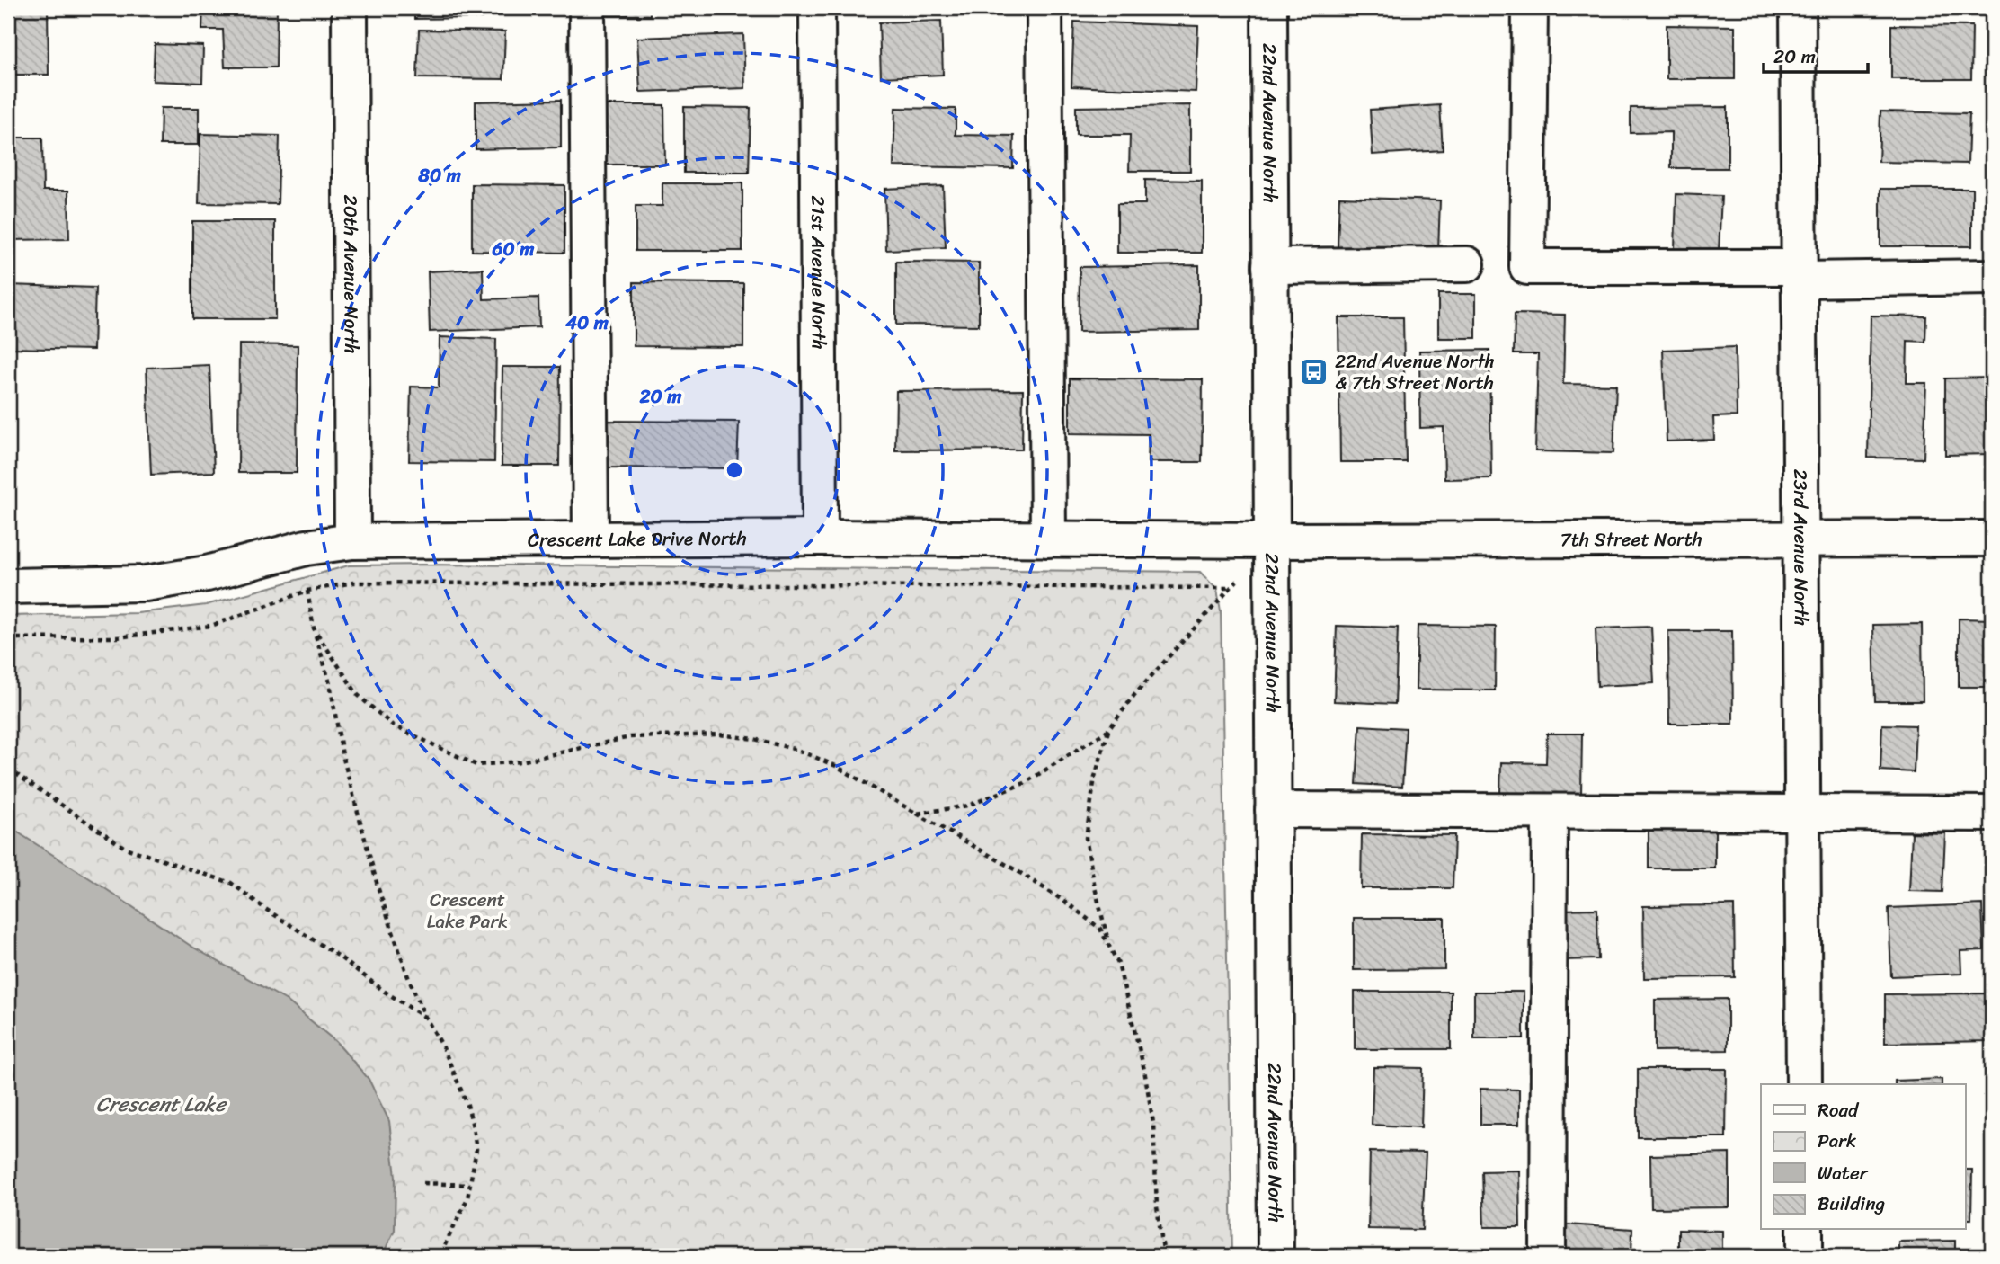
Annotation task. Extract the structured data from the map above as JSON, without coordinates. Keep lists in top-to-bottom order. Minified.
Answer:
{"streets":{"street":["22nd Avenue North","21st Avenue North","20th Avenue North","Crescent Lake Drive North","7th Street North","23rd Avenue North"]},"crossings":[["22nd Avenue North","Crescent Lake Drive North"],["22nd Avenue North","7th Street North"],["21st Avenue North","Crescent Lake Drive North"],["20th Avenue North","Crescent Lake Drive North"],["Crescent Lake Drive North","7th Street North"],["7th Street North","23rd Avenue North"]],"water":["Crescent Lake"],"parks":["Crescent Lake Park"],"places":{"bus stop":["22nd Avenue North & 7th Street North"]},"legend":["Road","Park","Water","Building"],"scale_bar":"20 m","rings":["80 m","60 m","40 m","20 m"]}
